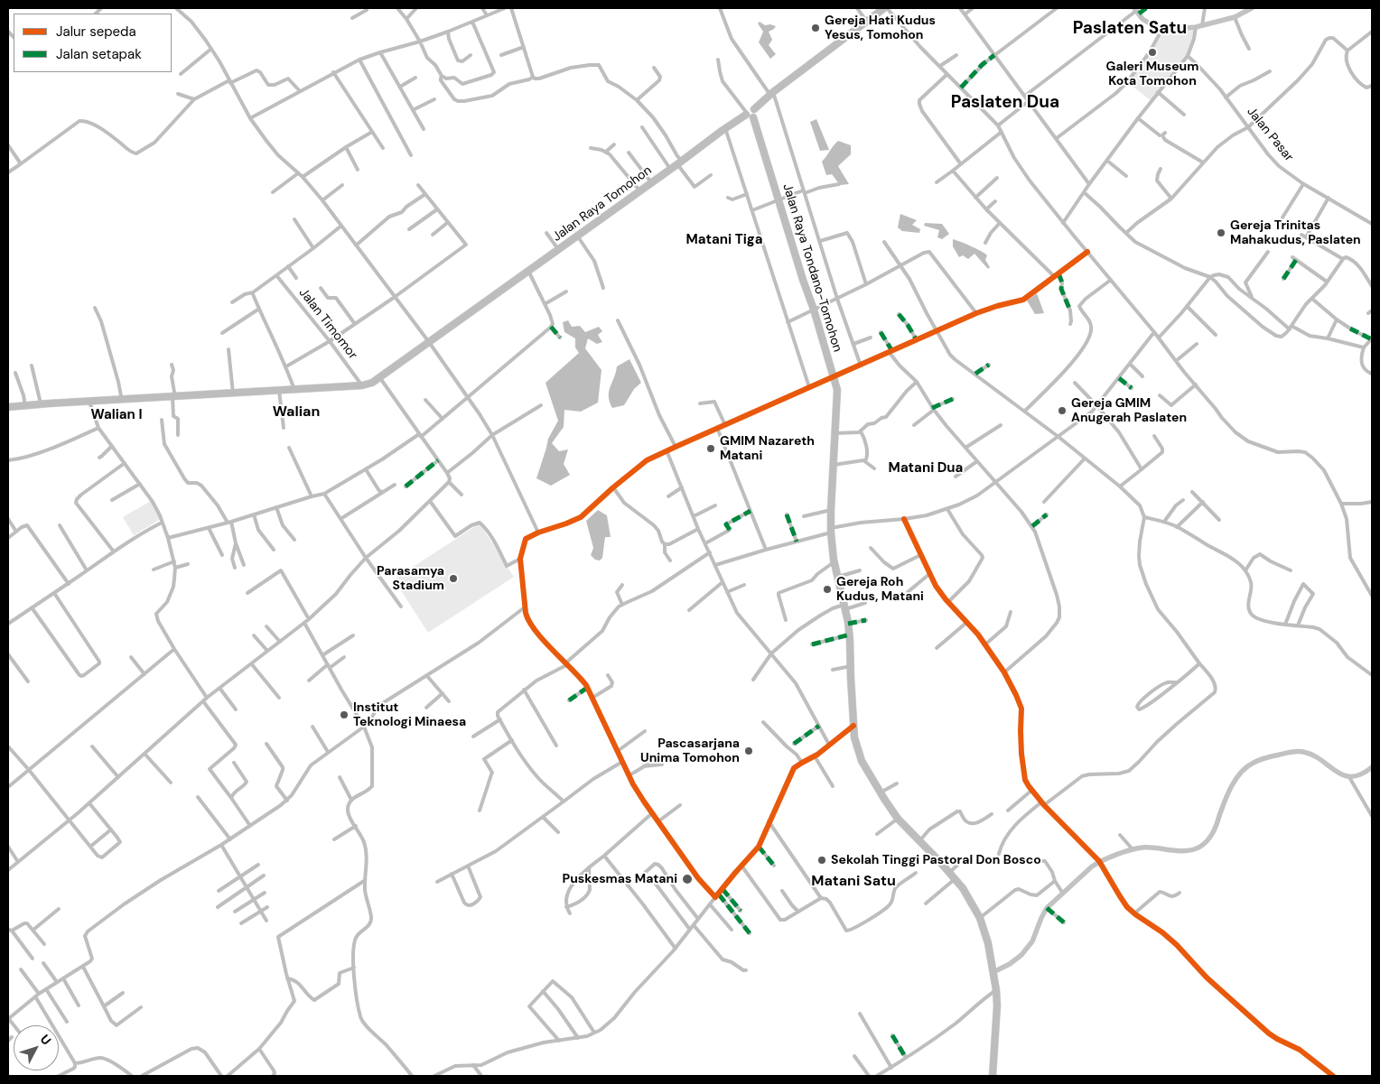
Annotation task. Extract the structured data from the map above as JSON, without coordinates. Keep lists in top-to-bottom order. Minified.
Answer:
{"streets":{"highway":["Jalan Raya Tomohon","Jalan Raya Tondano-Tomohon"],"street":["Jalan Pasar","Jalan Timomor"]},"crossings":[["Jalan Raya Tomohon","Jalan Raya Tondano-Tomohon"],["Jalan Raya Tomohon","Jalan Timomor"]],"districts":["Paslaten Satu","Paslaten Dua","Matani Tiga","Walian","Walian I","Matani Dua","Matani Satu"],"places":["Gereja Hati Kudus Yesus, Tomohon","Galeri Museum Kota Tomohon","Gereja Trinitas Mahakudus, Paslaten","Gereja GMIM Anugerah Paslaten","GMIM Nazareth Matani","Parasamya Stadium","Gereja Roh Kudus, Matani","Institut Teknologi Minaesa","Pascasarjana Unima Tomohon","Sekolah Tinggi Pastoral Don Bosco","Puskesmas Matani"],"legend":["Jalur sepeda","Jalan setapak"],"north":"top right"}
